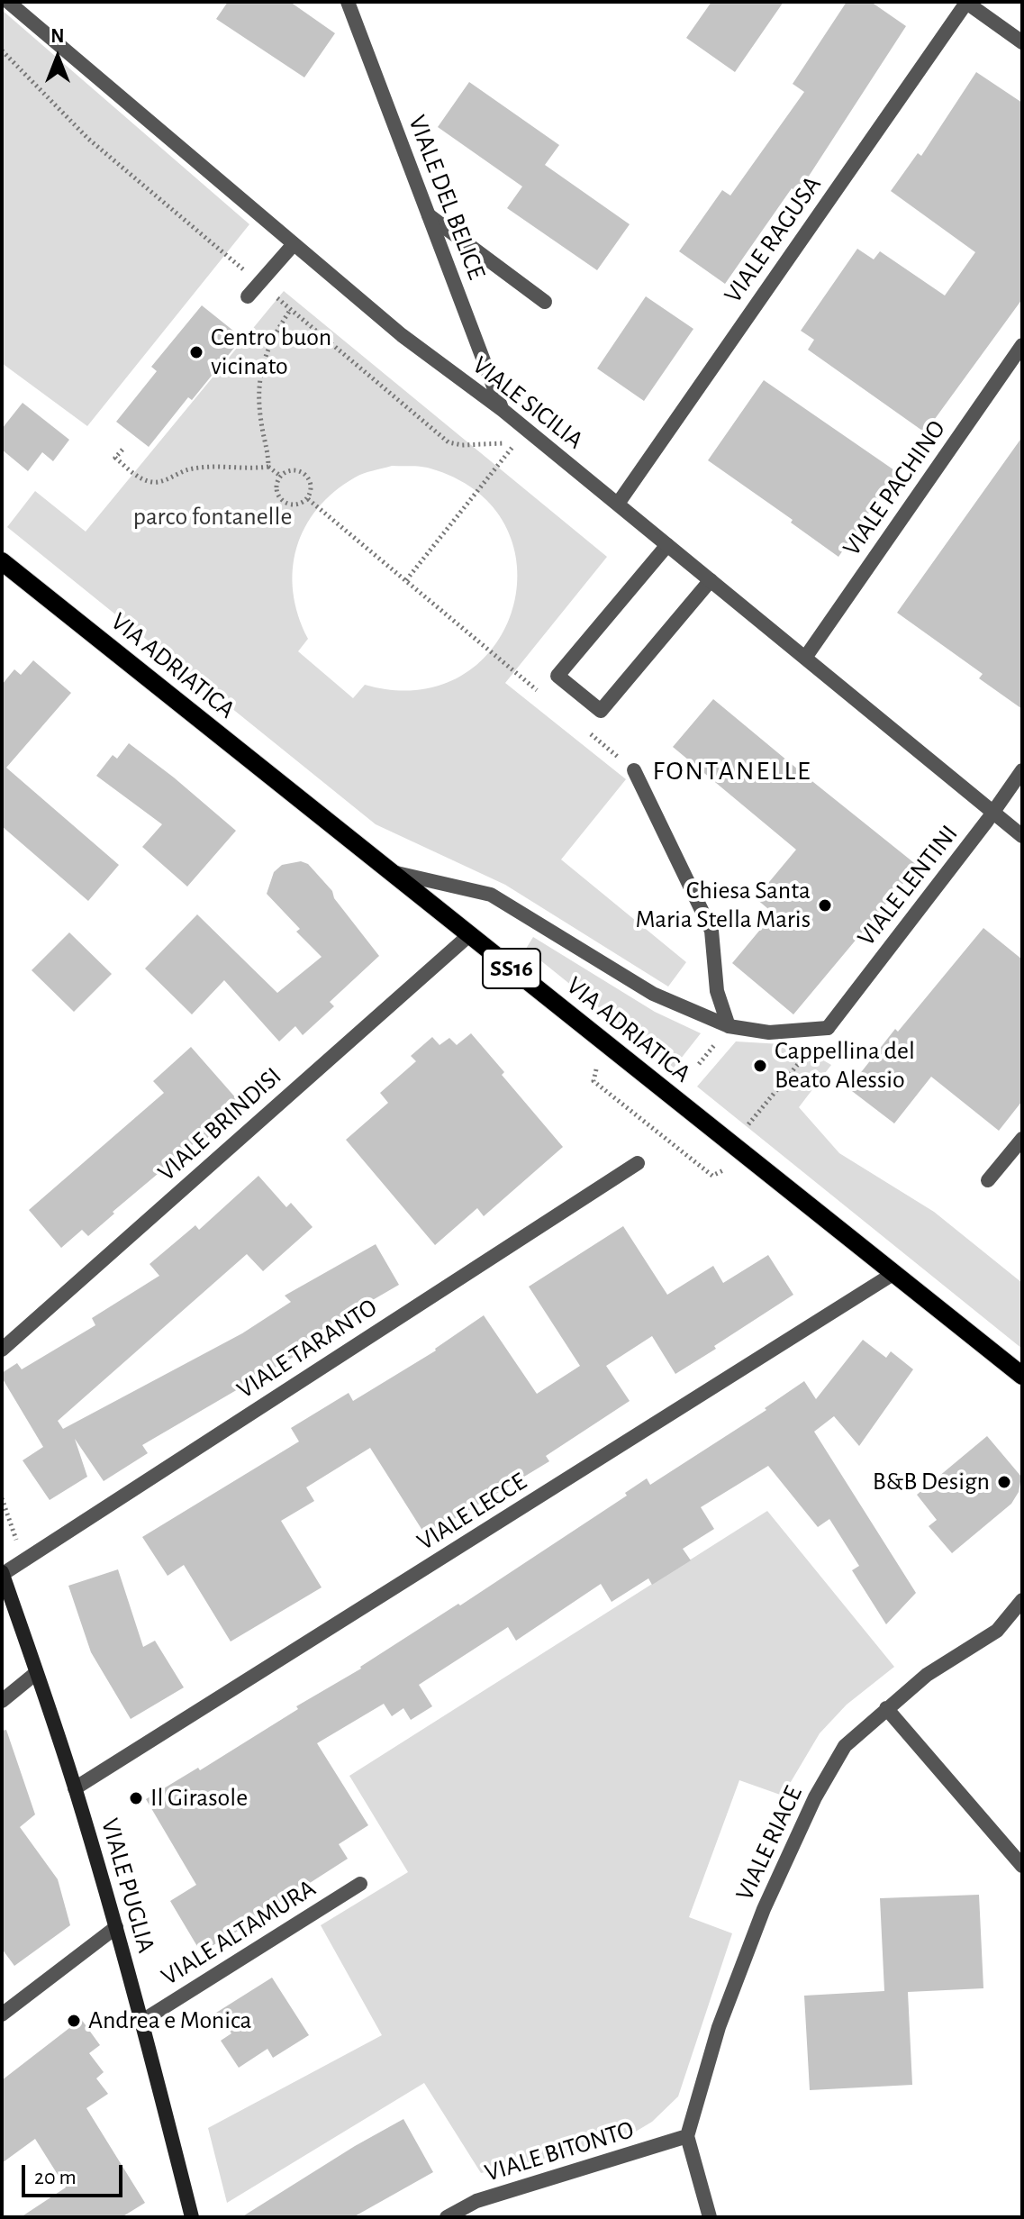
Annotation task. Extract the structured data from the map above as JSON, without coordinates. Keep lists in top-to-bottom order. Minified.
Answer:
{"streets":{"main road":["VIA ADRIATICA","SS16","VIALE PUGLIA"],"street":["VIALE DEL BELICE","VIALE RAGUSA","VIALE SICILIA","VIALE PACHINO","VIALE LENTINI","VIALE BRINDISI","VIALE TARANTO","VIALE LECCE","VIALE RIACE","VIALE ALTAMURA","VIALE BITONTO"]},"crossings":[["VIALE DEL BELICE","VIALE SICILIA"],["VIALE RAGUSA","VIALE SICILIA"],["VIALE SICILIA","VIALE PACHINO"],["VIALE SICILIA","VIALE LENTINI"],["VIA ADRIATICA","VIALE BRINDISI"],["VIA ADRIATICA","VIALE LECCE"],["VIALE TARANTO","VIALE PUGLIA"],["VIALE LECCE","VIALE PUGLIA"],["VIALE RIACE","VIALE BITONTO"],["VIALE PUGLIA","VIALE ALTAMURA"]],"districts":["FONTANELLE"],"parks":["parco fontanelle"],"places":["Centro buon vicinato","Chiesa Santa Maria Stella Maris","Cappellina del Beato Alessio","B&B Design","Il Girasole","Andrea e Monica"],"scale_bar":"20 m","north":"top"}
